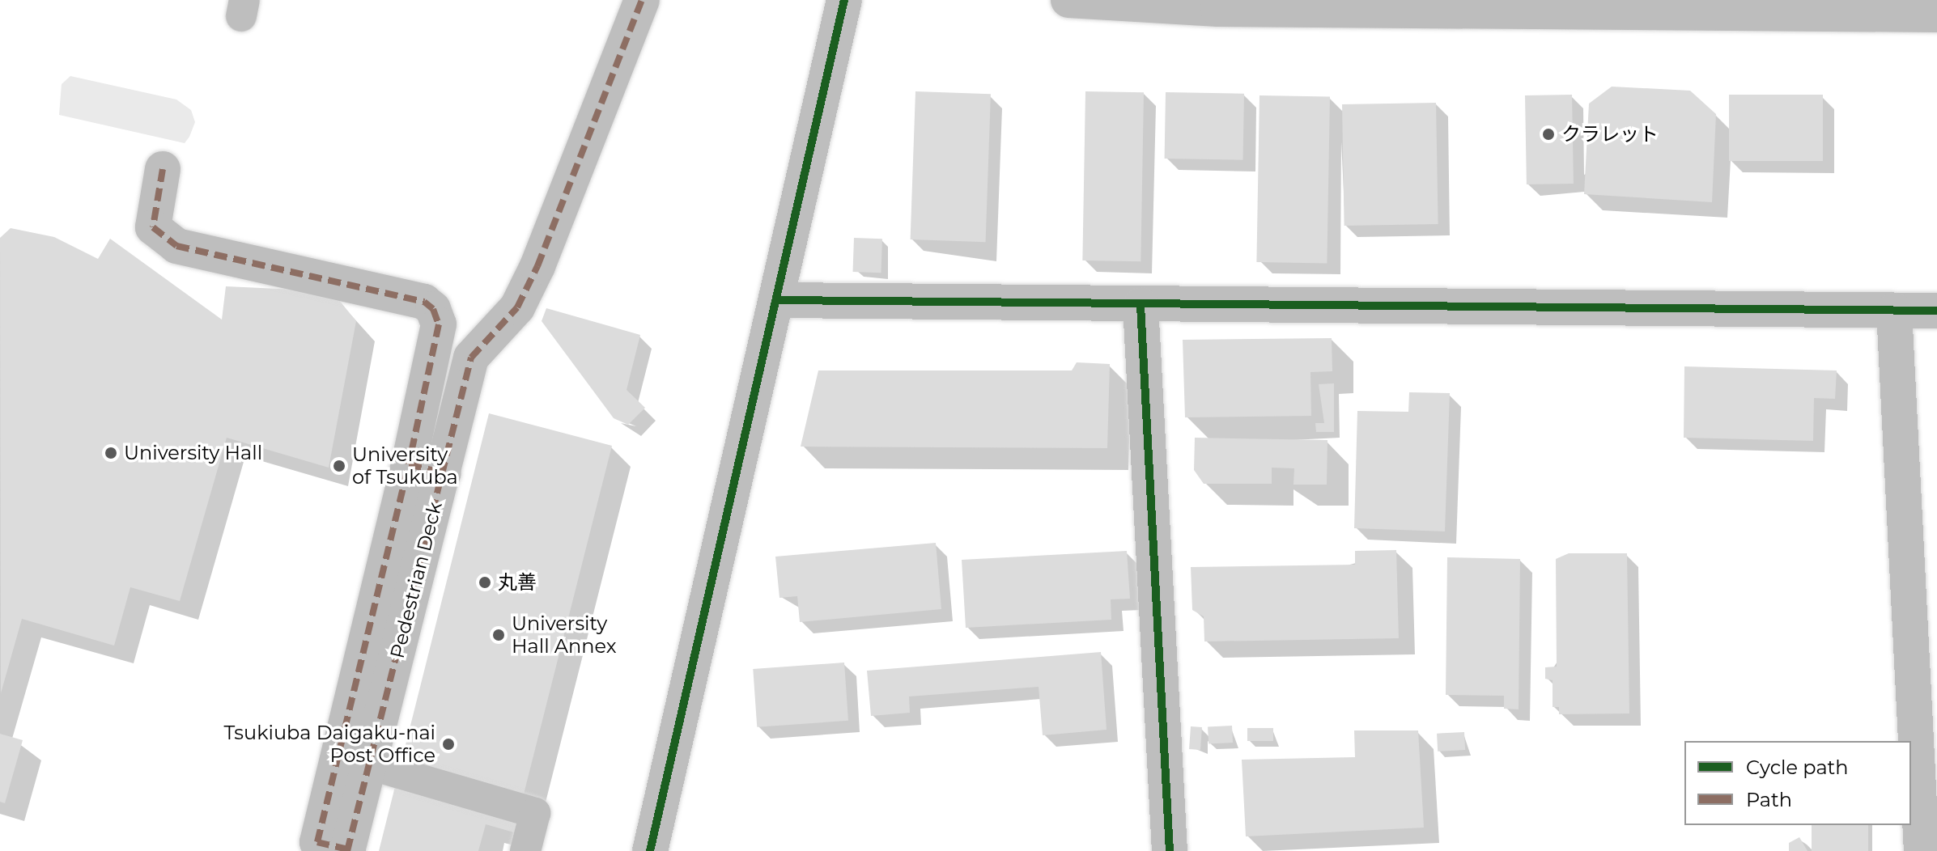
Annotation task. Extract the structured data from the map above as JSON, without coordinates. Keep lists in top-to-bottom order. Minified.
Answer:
{"streets":{"street":["Pedestrian Deck"]},"places":["クラレット","University Hall","University of Tsukuba","丸善","University Hall Annex","Tsukiuba Daigaku-nai Post Office"],"legend":["Cycle path","Path"]}
